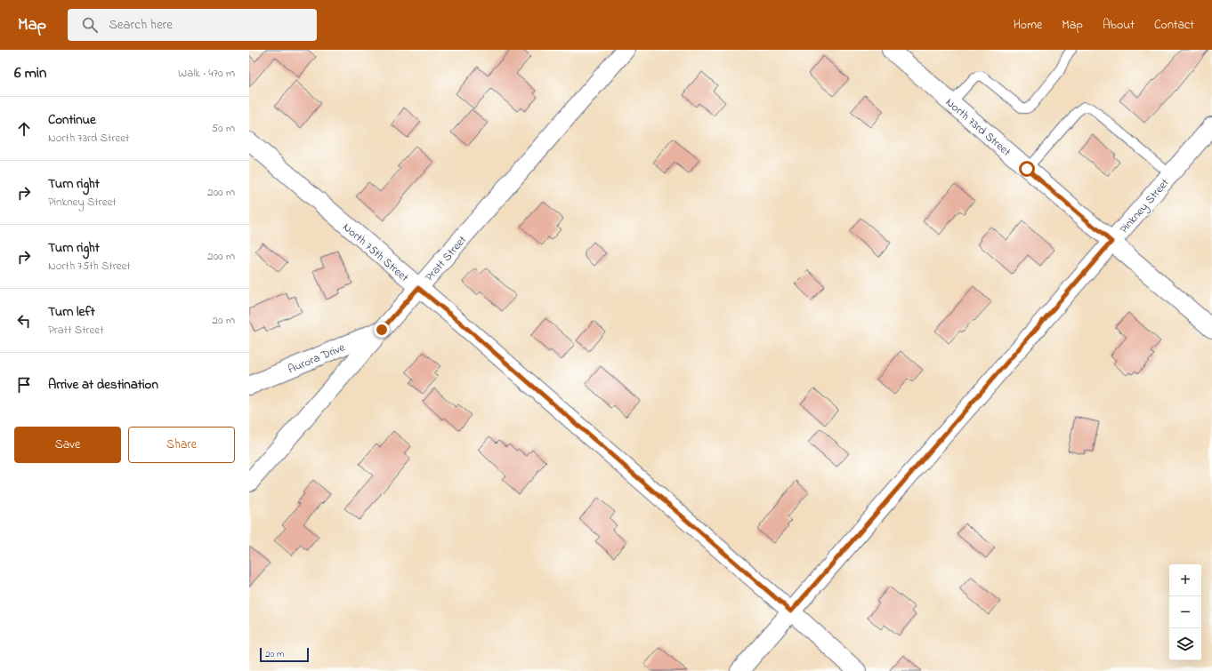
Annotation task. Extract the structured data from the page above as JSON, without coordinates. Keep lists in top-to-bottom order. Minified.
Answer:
{"streets":{"street":["North 73rd Street","Pinkney Street","North 75th Street","Pratt Street","Aurora Drive"]},"crossings":[["North 73rd Street","Pinkney Street"],["Pinkney Street","North 75th Street"],["North 75th Street","Pratt Street"],["Pratt Street","Aurora Drive"]],"scale_bar":"20 m","page":{"header":"Map","search":"Search here","nav":["Home","Map","About","Contact"],"heading":["6 min","Walk · 470 m"],"list":[["Continue","North 73rd Street","50 m"],["Turn right","Pinkney Street","200 m"],["Turn right","North 75th Street","200 m"],["Turn left","Pratt Street","20 m"],"Arrive at destination"],"buttons":["Save","Share"],"map_buttons":["+","−"],"scale":"20 m"}}
